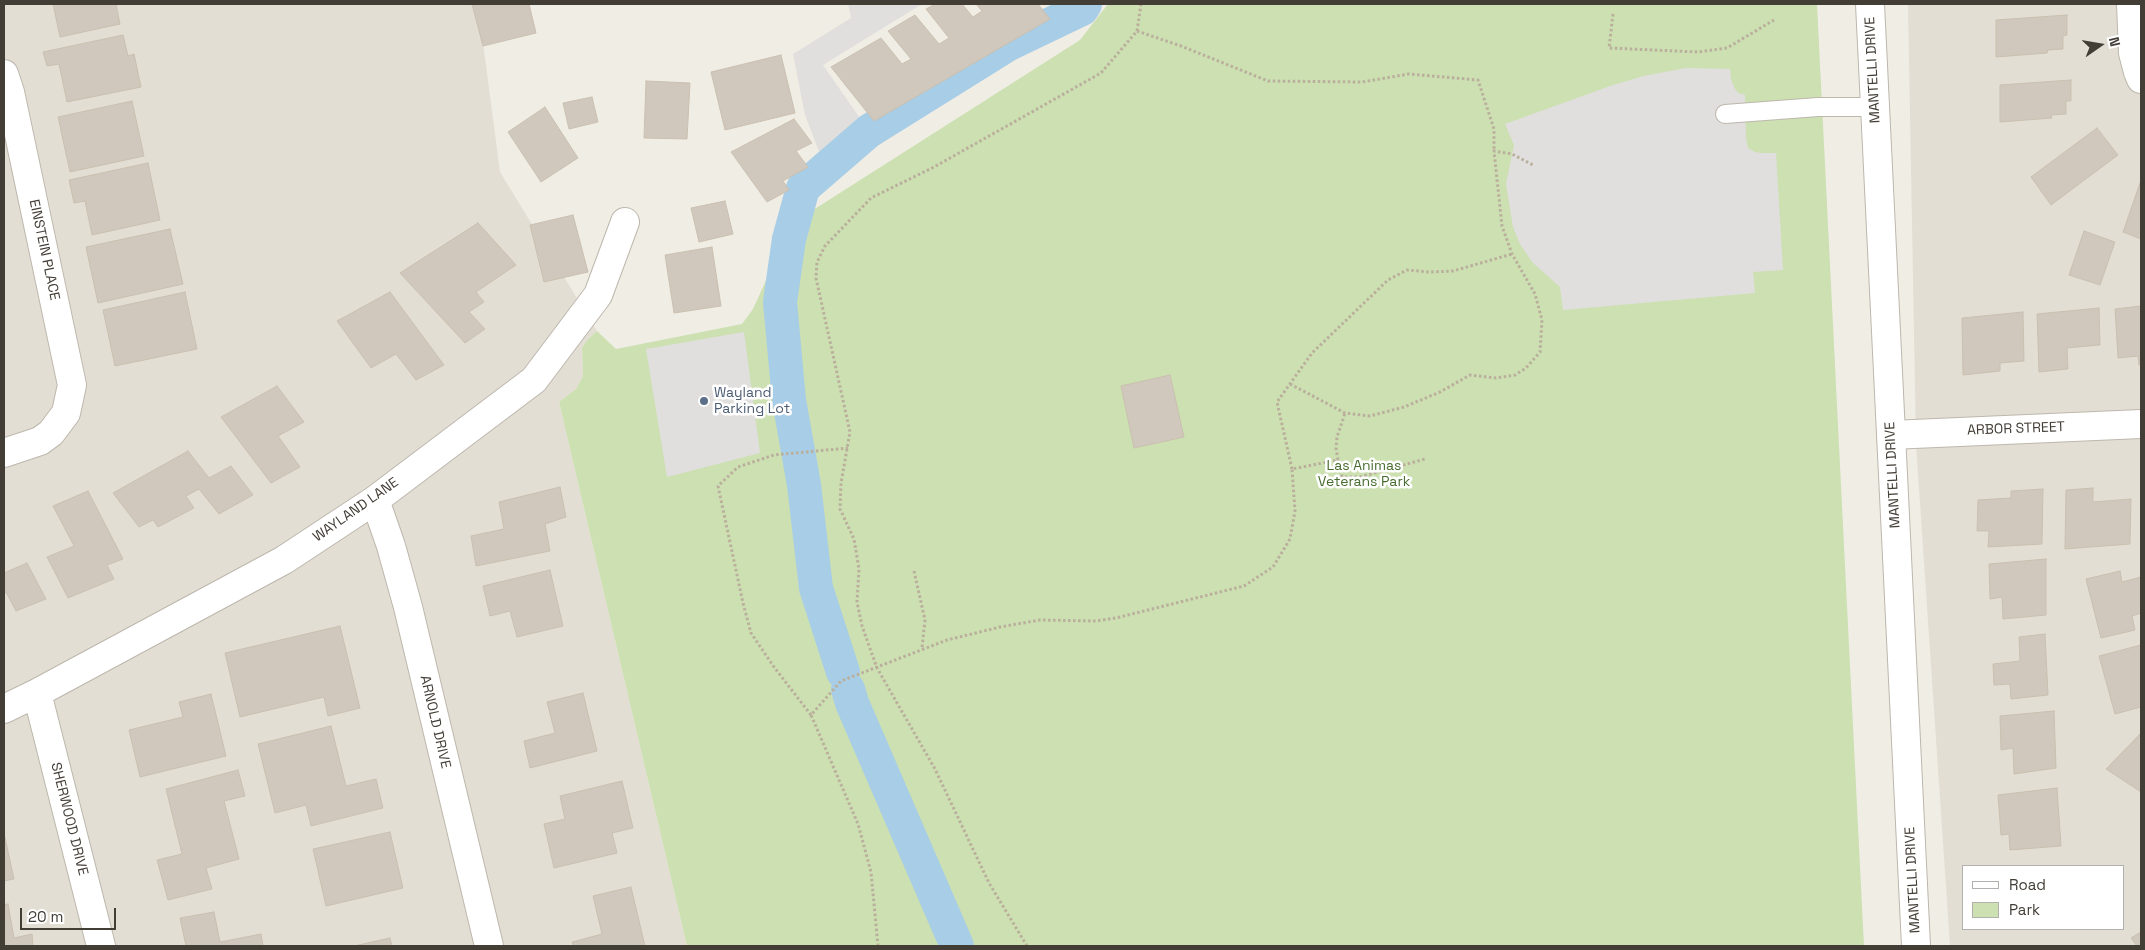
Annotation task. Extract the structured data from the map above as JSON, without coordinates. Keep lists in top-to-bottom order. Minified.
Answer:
{"streets":{"street":["MANTELLI DRIVE","EINSTEIN PLACE","ARBOR STREET","WAYLAND LANE","ARNOLD DRIVE","SHERWOOD DRIVE"]},"crossings":[["MANTELLI DRIVE","ARBOR STREET"],["WAYLAND LANE","ARNOLD DRIVE"],["WAYLAND LANE","SHERWOOD DRIVE"]],"parks":["Las Animas Veterans Park"],"places":["Wayland Parking Lot"],"legend":["Road","Park"],"scale_bar":"20 m","north":"right"}
